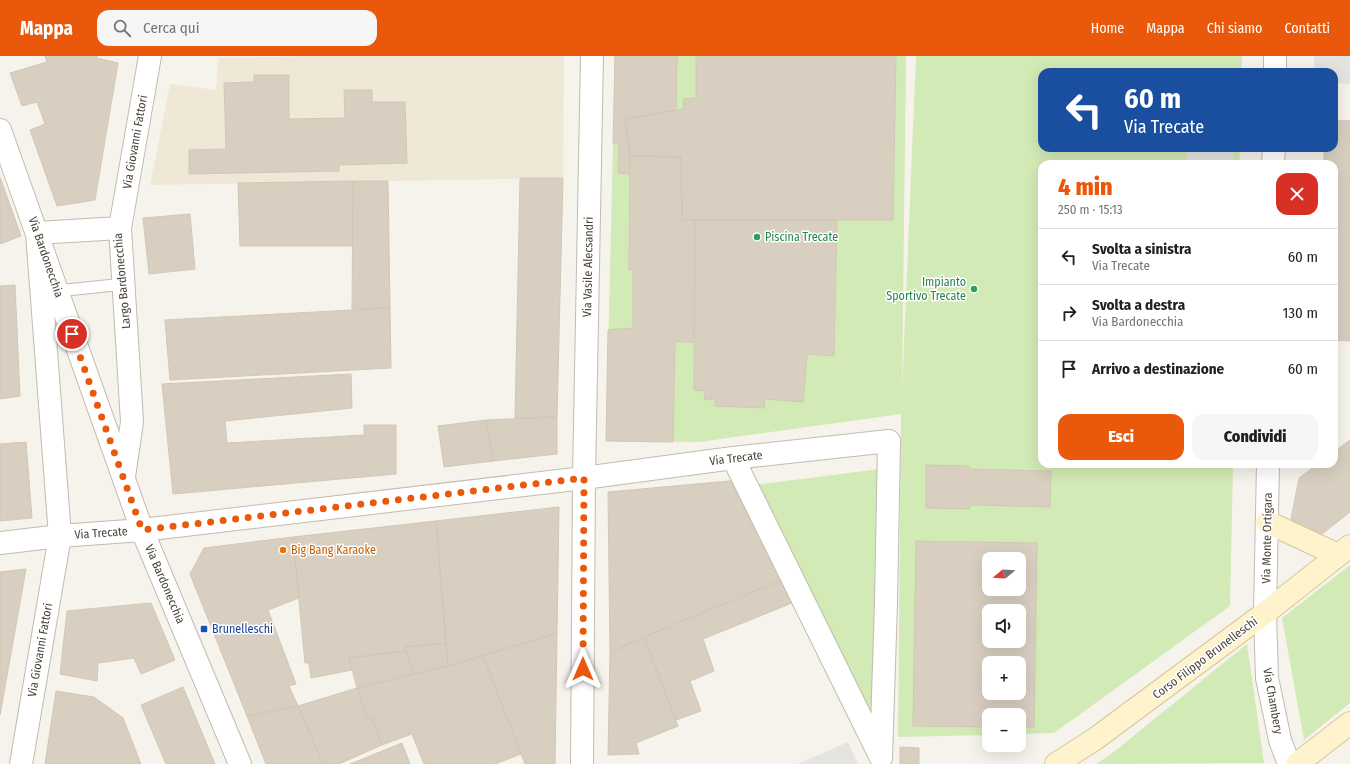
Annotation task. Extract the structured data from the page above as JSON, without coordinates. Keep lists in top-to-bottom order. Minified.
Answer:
{"streets":{"street":["Via Giovanni Fattori","Via Bardonecchia","Via Vasile Alecsandri","Largo Bardonecchia","Via Trecate","Via Monte Ortigara","Corso Filippo Brunelleschi","Via Chambery"]},"crossings":[["Via Giovanni Fattori","Largo Bardonecchia"],["Via Giovanni Fattori","Via Trecate"],["Via Bardonecchia","Largo Bardonecchia"],["Via Bardonecchia","Via Trecate"],["Via Vasile Alecsandri","Via Trecate"],["Via Monte Ortigara","Corso Filippo Brunelleschi"],["Via Monte Ortigara","Via Chambery"],["Corso Filippo Brunelleschi","Via Chambery"]],"places":{"other":["Piscina Trecate","Impianto Sportivo Trecate","Big Bang Karaoke"],"transit":["Brunelleschi"]},"north":"left","page":{"header":"Mappa","search":"Cerca qui","nav":["Home","Mappa","Chi siamo","Contatti"],"turn":["60 m","Via Trecate"],"heading":["4 min","250 m · 15:13"],"list":[{"name":"Svolta a sinistra","note":"Via Trecate","value":"60 m"},{"name":"Svolta a destra","note":"Via Bardonecchia","value":"130 m"},{"name":"Arrivo a destinazione","value":"60 m"}],"buttons":["Esci","Condividi"],"map_buttons":["+","−"]}}
